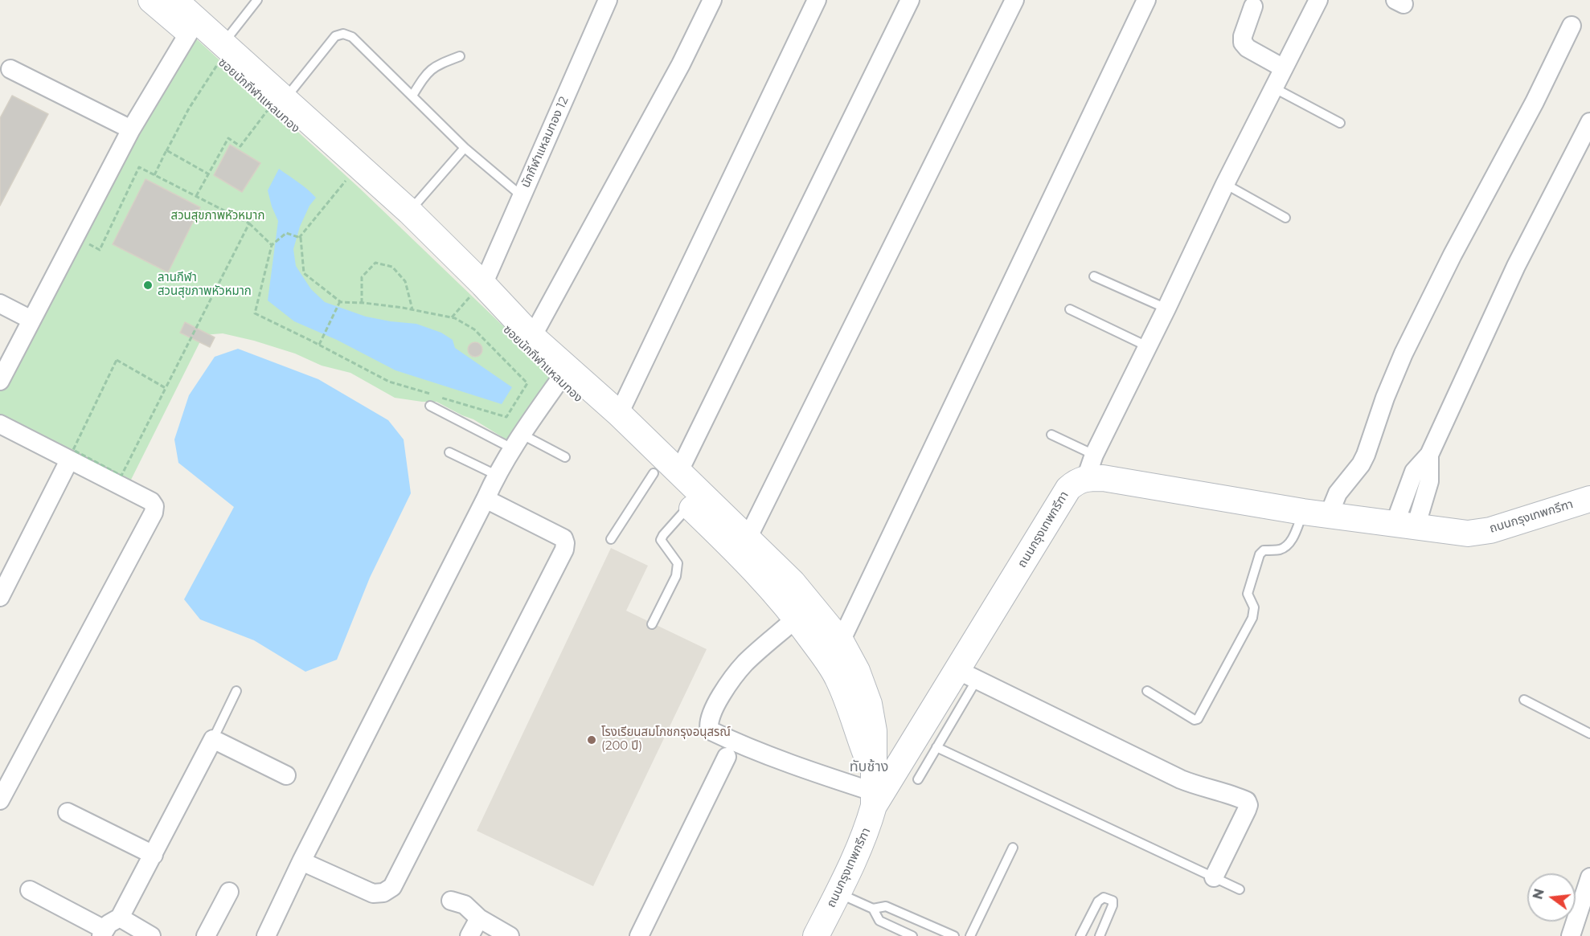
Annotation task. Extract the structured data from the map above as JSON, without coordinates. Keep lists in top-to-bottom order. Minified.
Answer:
{"streets":{"street":["ซอยนักกีฬาแหลมทอง","นักกีฬาแหลมทอง 12","ถนนกรุงเทพกรีฑา"]},"crossings":[["ซอยนักกีฬาแหลมทอง","นักกีฬาแหลมทอง 12"],["ซอยนักกีฬาแหลมทอง","ถนนกรุงเทพกรีฑา"]],"districts":["ทับช้าง"],"parks":["สวนสุขภาพหัวหมาก"],"places":["ลานกีฬา สวนสุขภาพหัวหมาก","โรงเรียนสมโภชกรุงอนุสรณ์ (200 ปี)"],"north":"left"}
